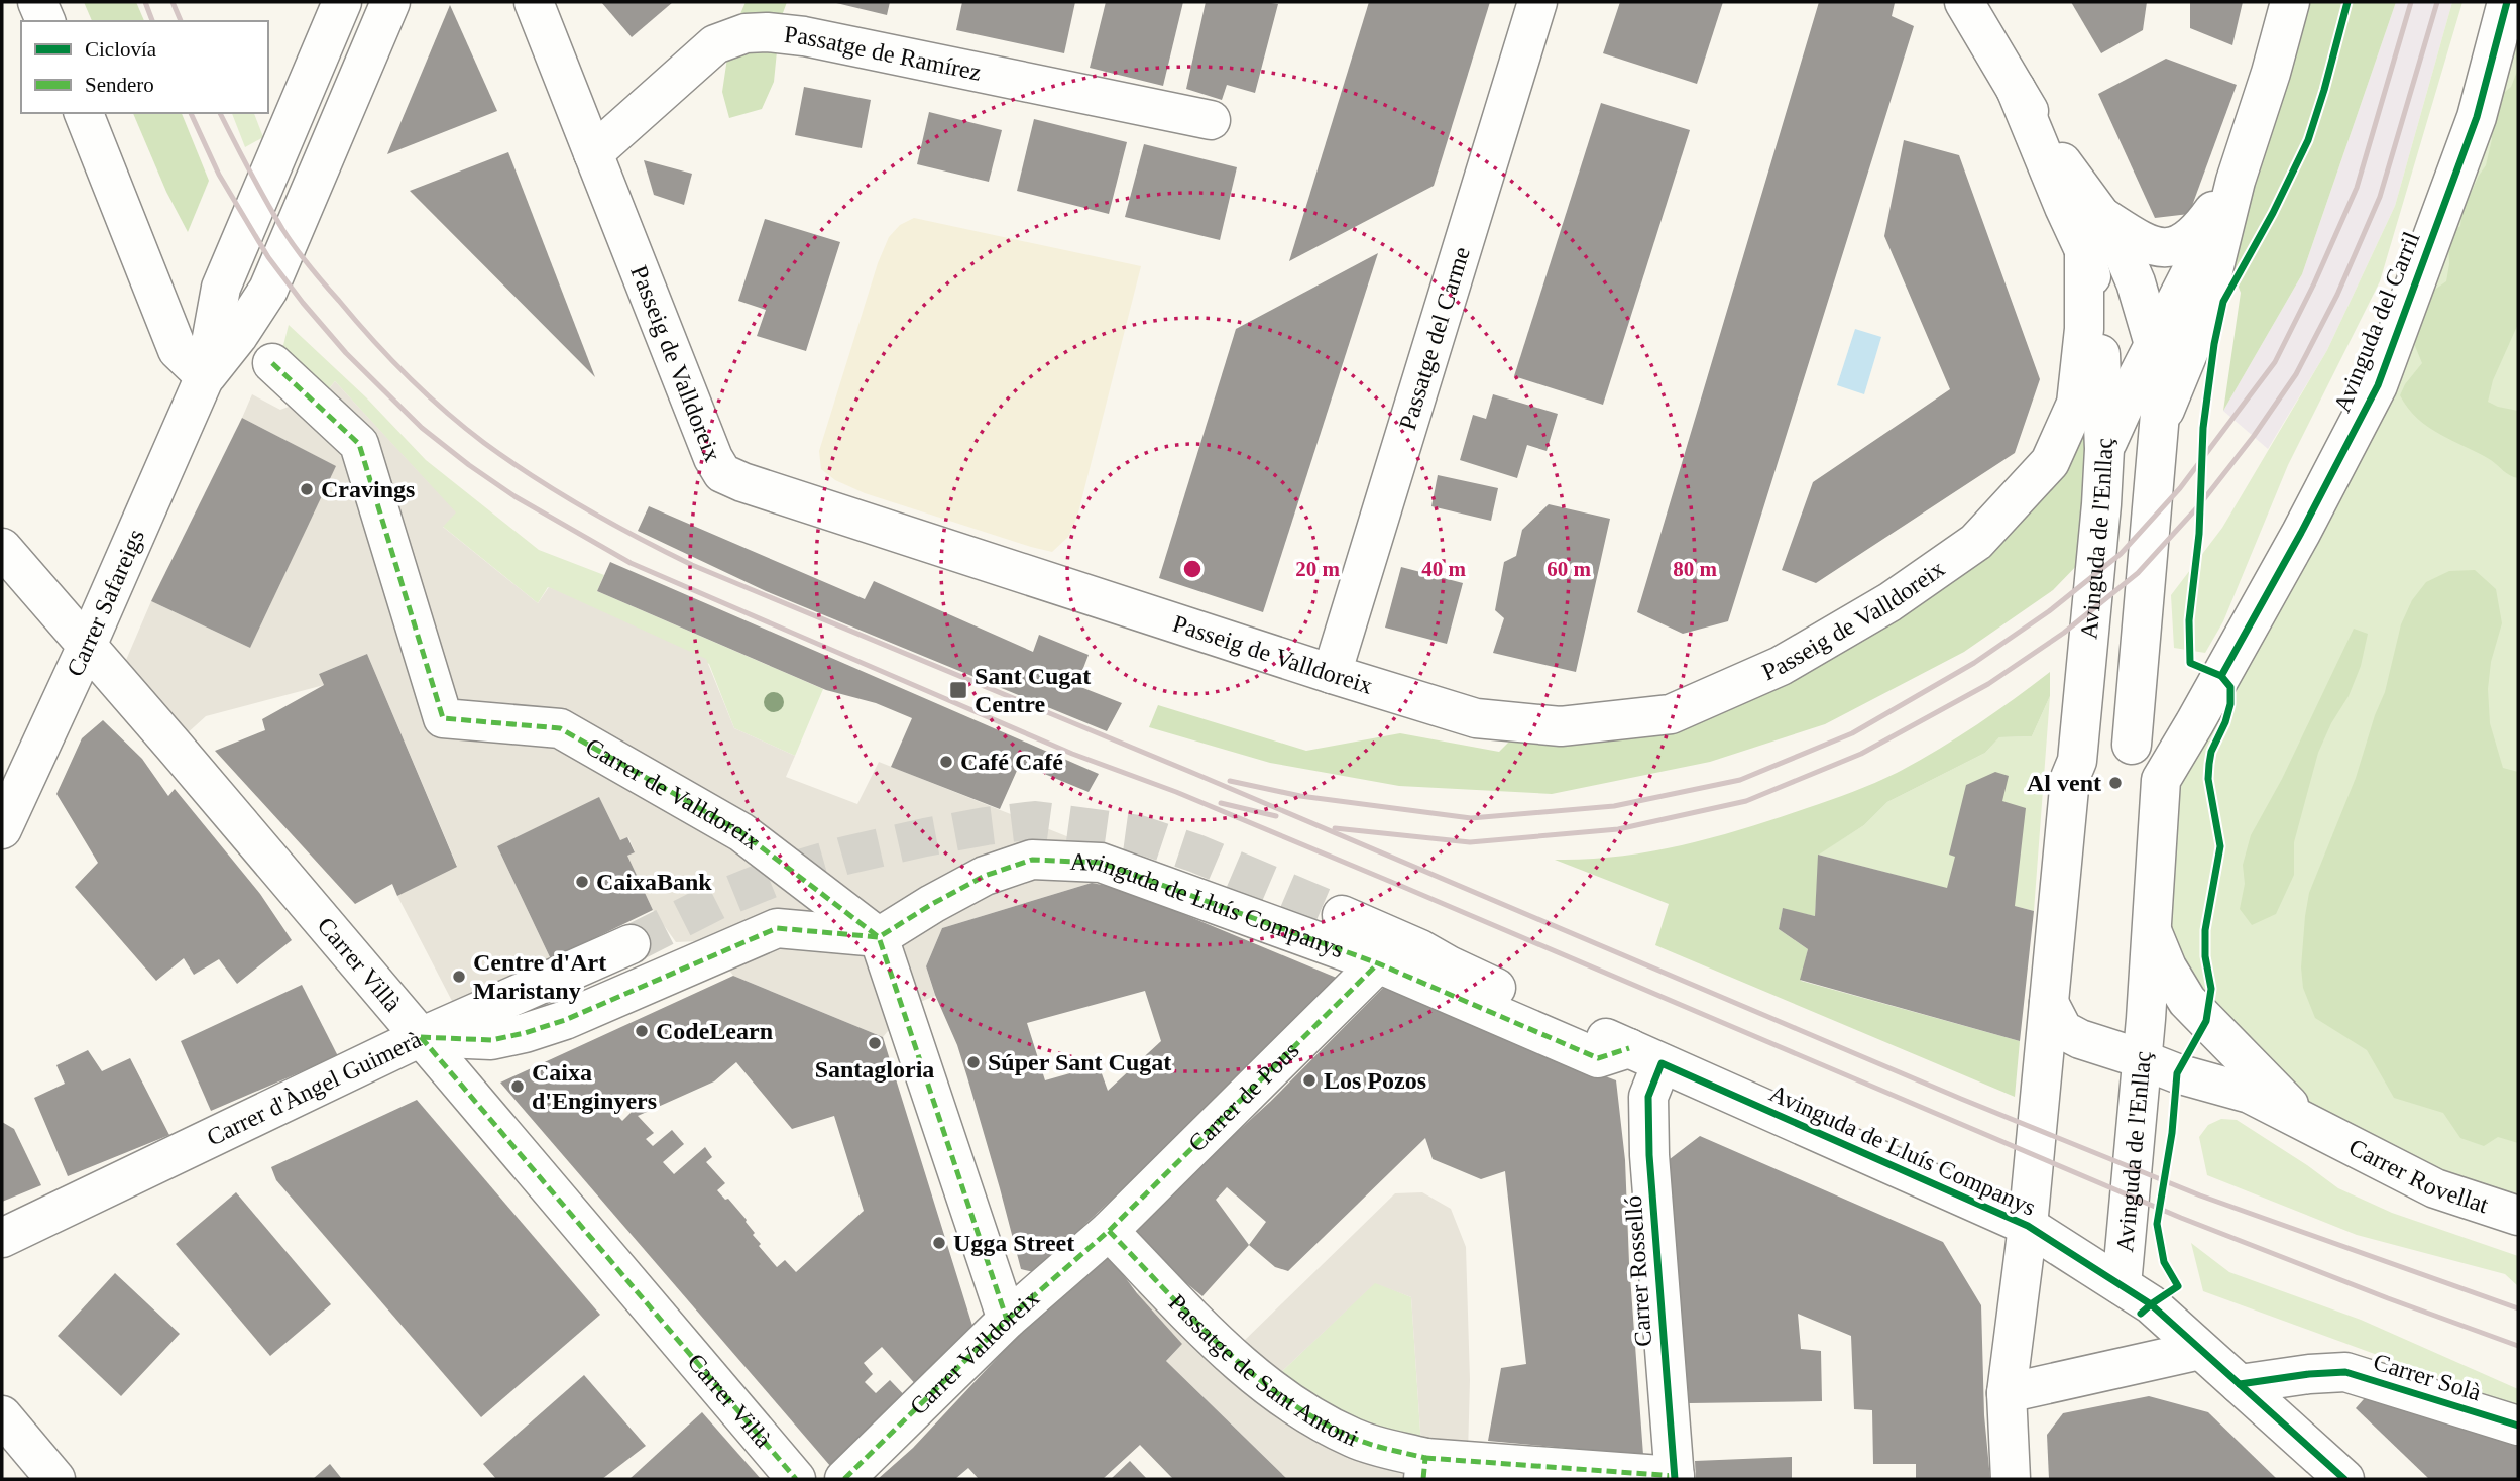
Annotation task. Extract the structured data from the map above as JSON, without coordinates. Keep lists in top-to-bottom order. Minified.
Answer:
{"streets":{"street":["Passatge de Ramírez","Avinguda del Carril","Passatge del Carme","Passeig de Valldoreix","Avinguda de l'Enllaç","Carrer Safareigs","Carrer de Valldoreix","Avinguda de Lluís Companys","Carrer Villà","Carrer d'Àngel Guimerà","Carrer de Pous","Carrer Rovellat","Carrer Rosselló","Carrer Valldoreix","Passatge de Sant Antoni","Carrer Solà"]},"crossings":[["Passatge de Ramírez","Passeig de Valldoreix"],["Avinguda del Carril","Avinguda de l'Enllaç"],["Passatge del Carme","Passeig de Valldoreix"],["Passeig de Valldoreix","Avinguda de l'Enllaç"],["Avinguda de l'Enllaç","Avinguda de Lluís Companys"],["Avinguda de l'Enllaç","Carrer Rovellat"],["Carrer Safareigs","Carrer Villà"],["Carrer de Valldoreix","Avinguda de Lluís Companys"],["Avinguda de Lluís Companys","Carrer de Pous"],["Avinguda de Lluís Companys","Carrer Rosselló"],["Avinguda de Lluís Companys","Carrer Solà"],["Carrer Villà","Carrer d'Àngel Guimerà"],["Carrer de Pous","Carrer Valldoreix"],["Carrer de Pous","Passatge de Sant Antoni"],["Carrer Rosselló","Passatge de Sant Antoni"],["Carrer Valldoreix","Passatge de Sant Antoni"]],"places":{"other":["Cravings","Café Café","Al vent","CaixaBank","Centre d'Art Maristany","CodeLearn","Santagloria","Súper Sant Cugat","Los Pozos","Caixa d'Enginyers","Ugga Street"],"transit":["Sant Cugat Centre"]},"legend":["Ciclovía","Sendero"],"rings":["20 m","40 m","60 m","80 m"]}
